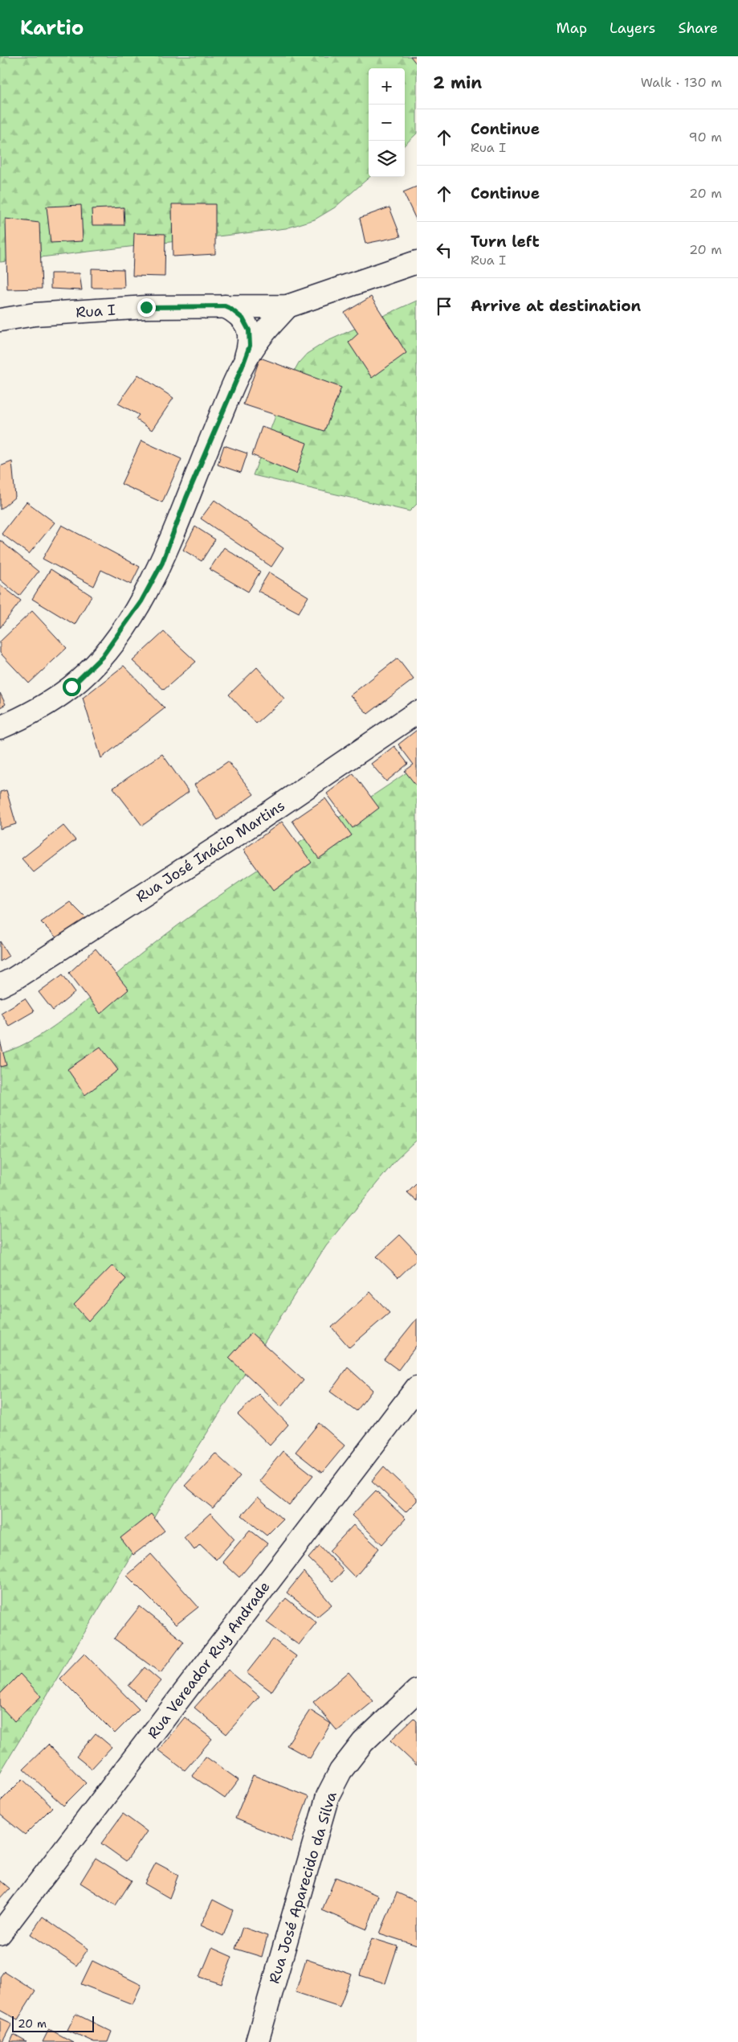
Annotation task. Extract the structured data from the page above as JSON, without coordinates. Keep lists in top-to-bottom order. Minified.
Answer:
{"streets":{"street":["Rua I","Rua José Inácio Martins","Rua Vereador Ruy Andrade","Rua José Aparecido da Silva"]},"scale_bar":"20 m","page":{"header":"Kartio","nav":["Map","Layers","Share"],"heading":["2 min","Walk · 130 m"],"map_buttons":["+","−"],"list":[["Continue","Rua I","90 m"],["Continue","20 m"],["Turn left","Rua I","20 m"],"Arrive at destination"],"scale":"20 m"}}
